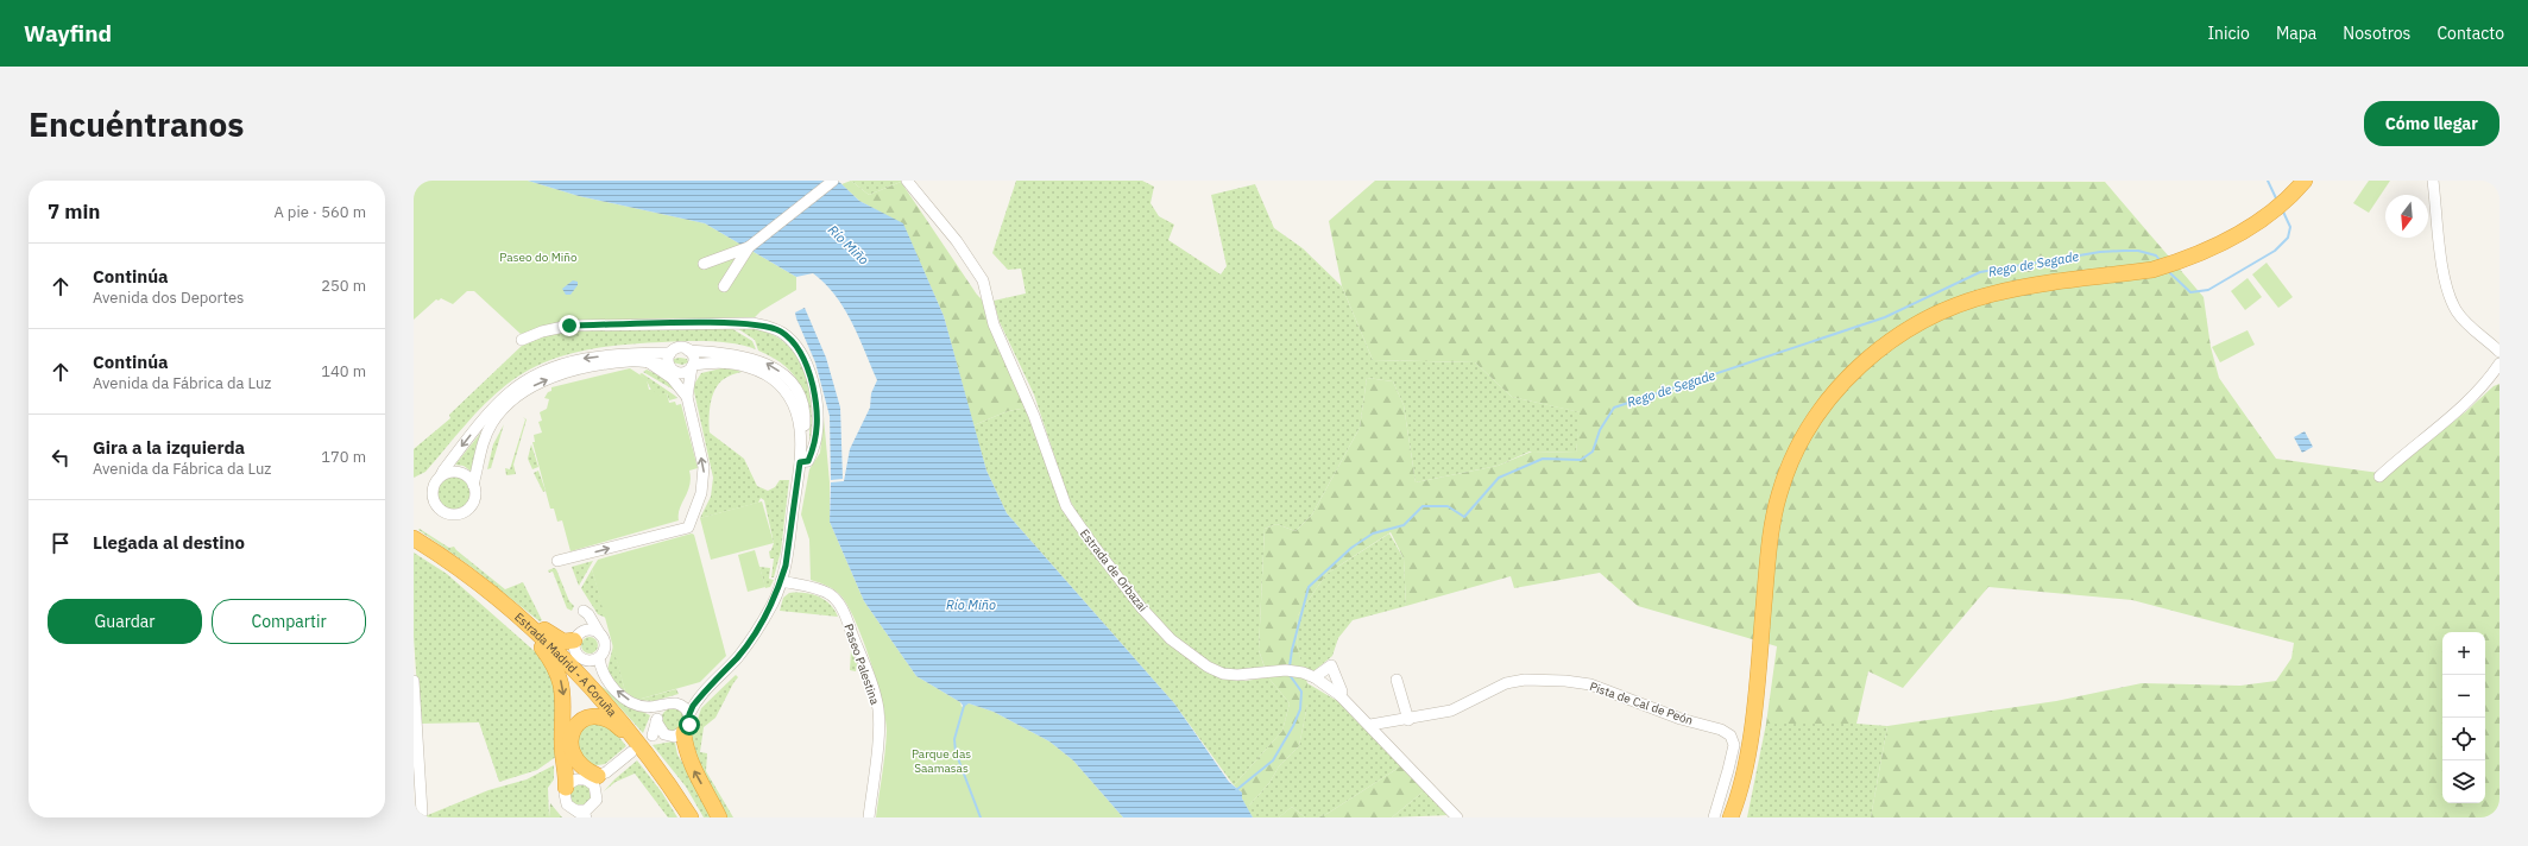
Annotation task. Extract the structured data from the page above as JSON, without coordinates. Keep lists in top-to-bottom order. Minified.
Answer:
{"streets":{"highway":["Estrada Madrid - A Coruña"],"street":["Estrada de Orbazai","Paseo Palestina","Pista de Cal de Peón"]},"crossings":[["Estrada de Orbazai","Pista de Cal de Peón"]],"water":["Río Miño","Rego de Segade"],"parks":["Paseo do Miño","Parque das Saamasas"],"north":"bottom","page":{"header":"Wayfind","nav":["Inicio","Mapa","Nosotros","Contacto"],"buttons":["Cómo llegar",["Guardar","Compartir"]],"title":"Encuéntranos","heading":["7 min","A pie · 560 m"],"list":[["Continúa","Avenida dos Deportes","250 m"],["Continúa","Avenida da Fábrica da Luz","140 m"],["Gira a la izquierda","Avenida da Fábrica da Luz","170 m"],"Llegada al destino"],"map_buttons":["+","−"]}}
